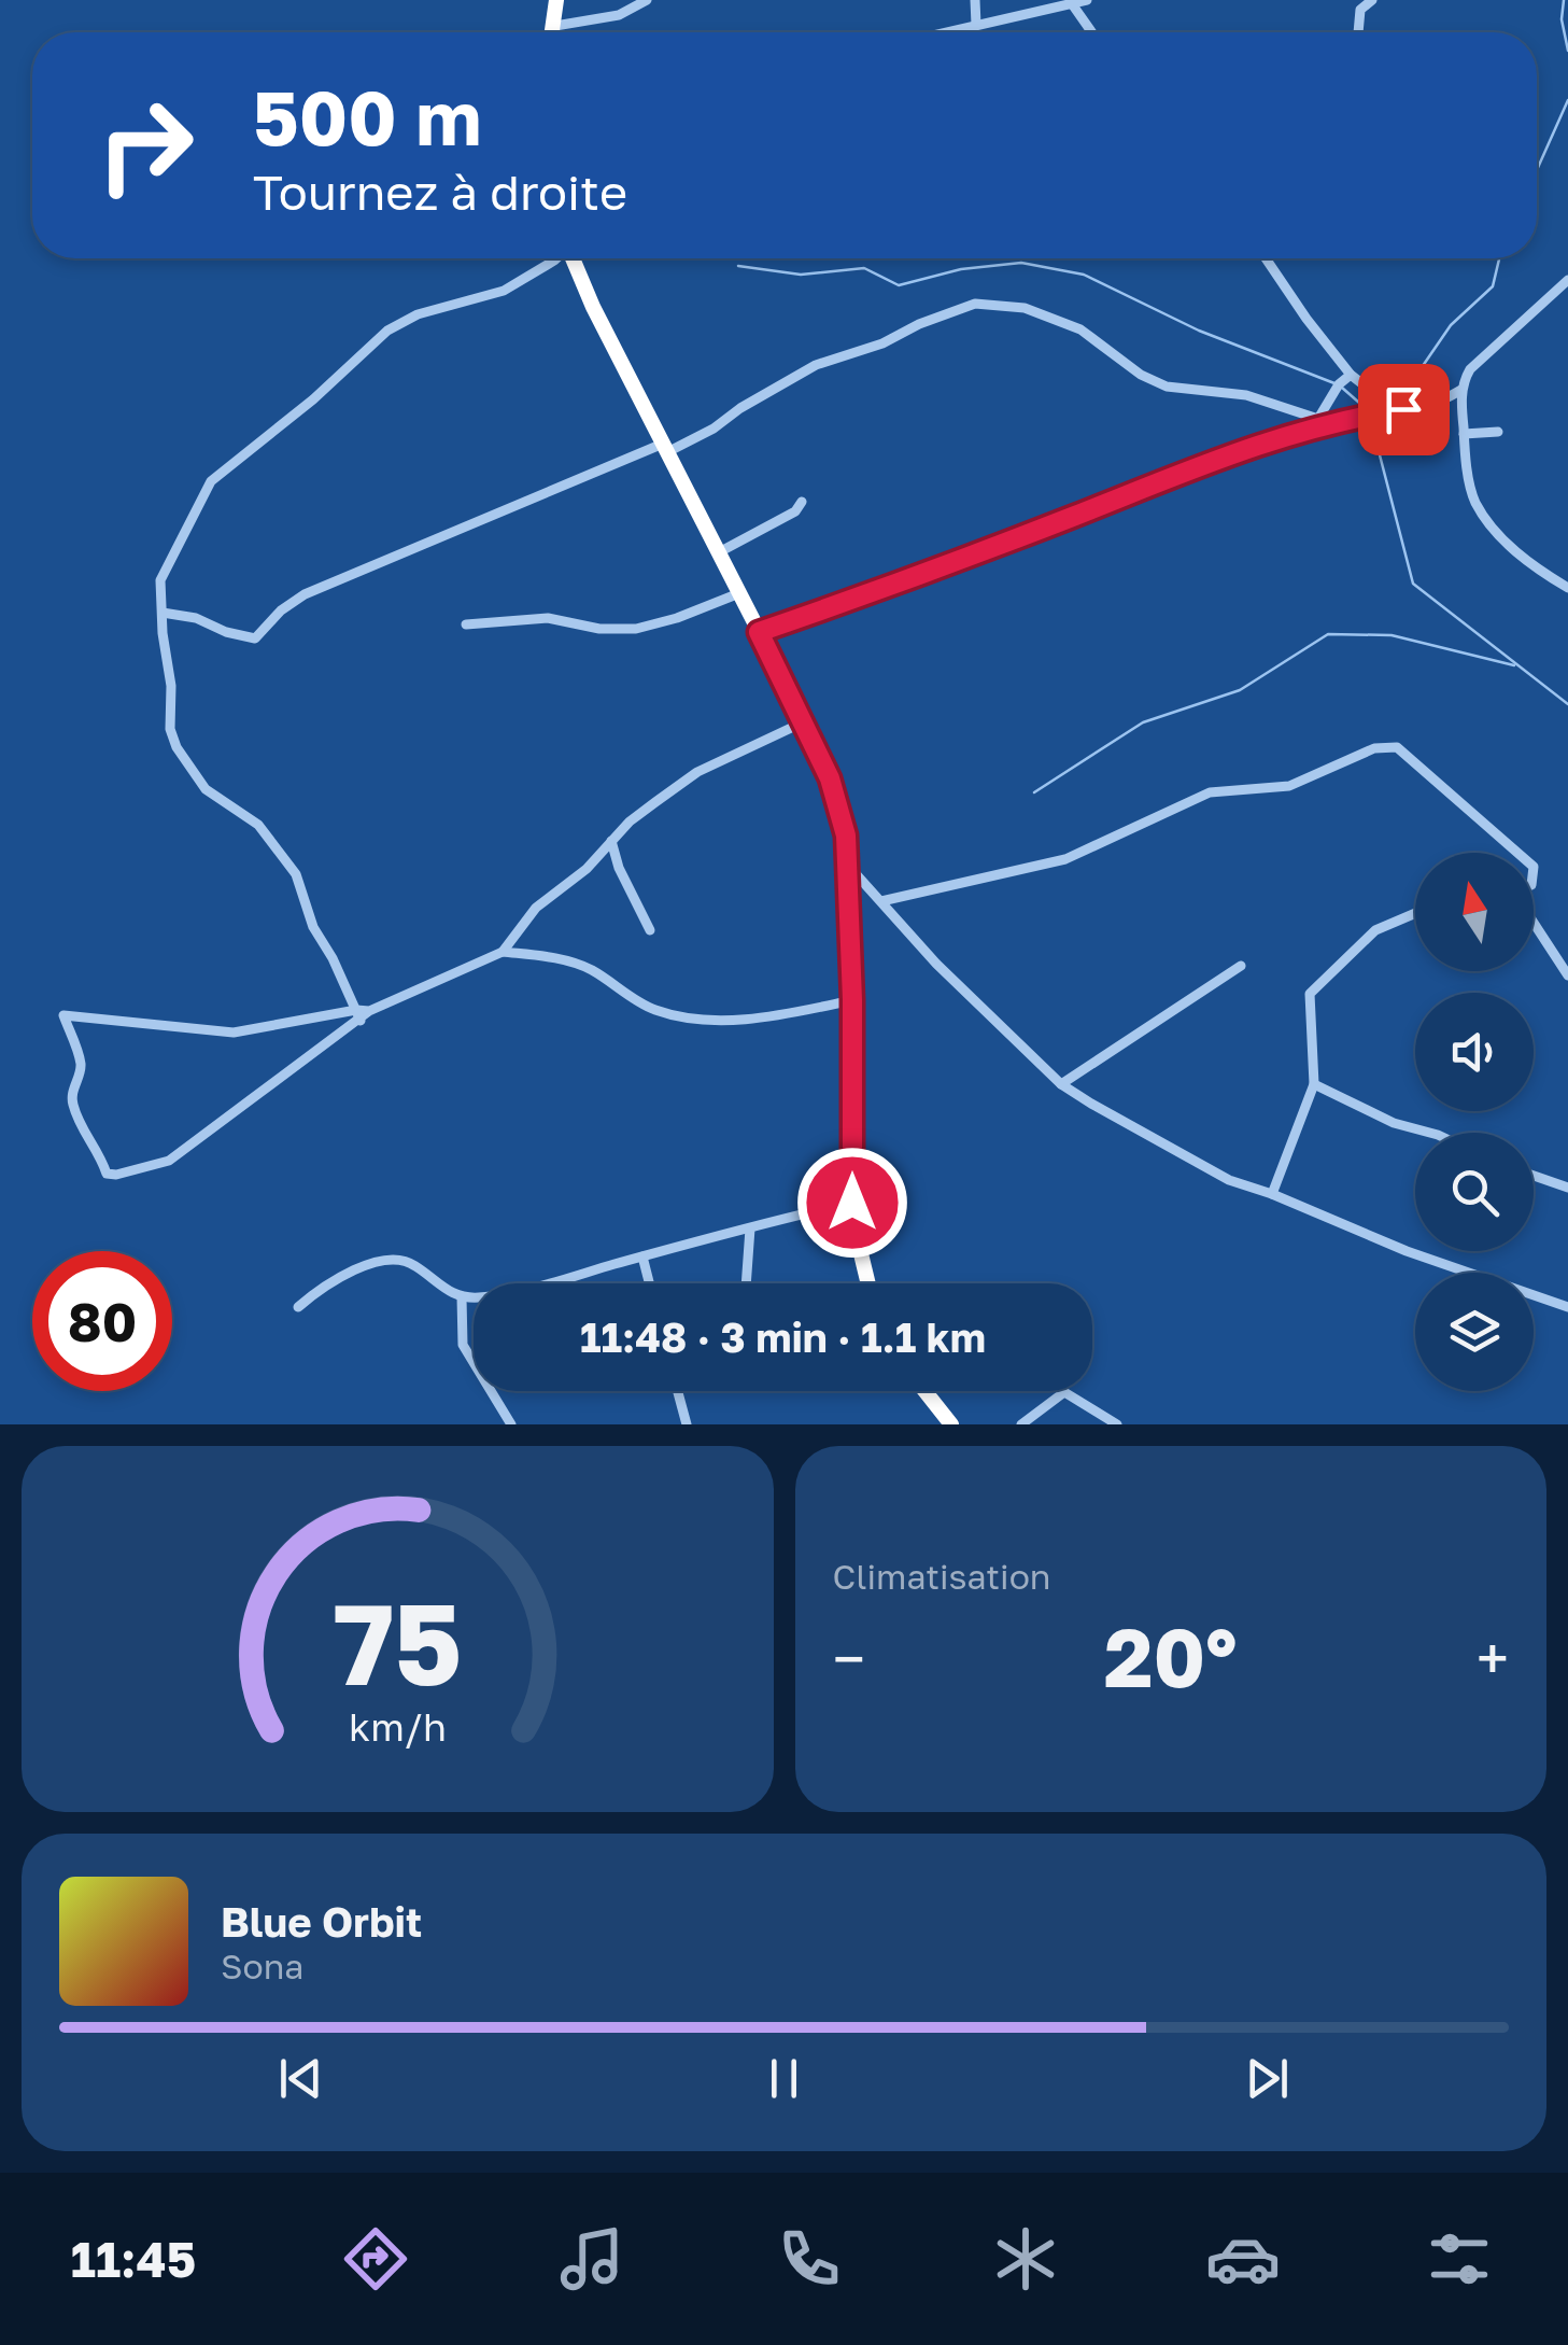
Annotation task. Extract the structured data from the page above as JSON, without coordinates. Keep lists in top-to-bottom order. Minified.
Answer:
{"north":"top","page":{"turn":["500 m","Tournez à droite"],"limit":"80","trip":"11:48 · 3 min · 1.1 km","tile":"Climatisation","heat":["−","20°","+"],"song":["Blue Orbit","Sona"],"tabs":"11:45","gauge":["75","km/h"]}}
